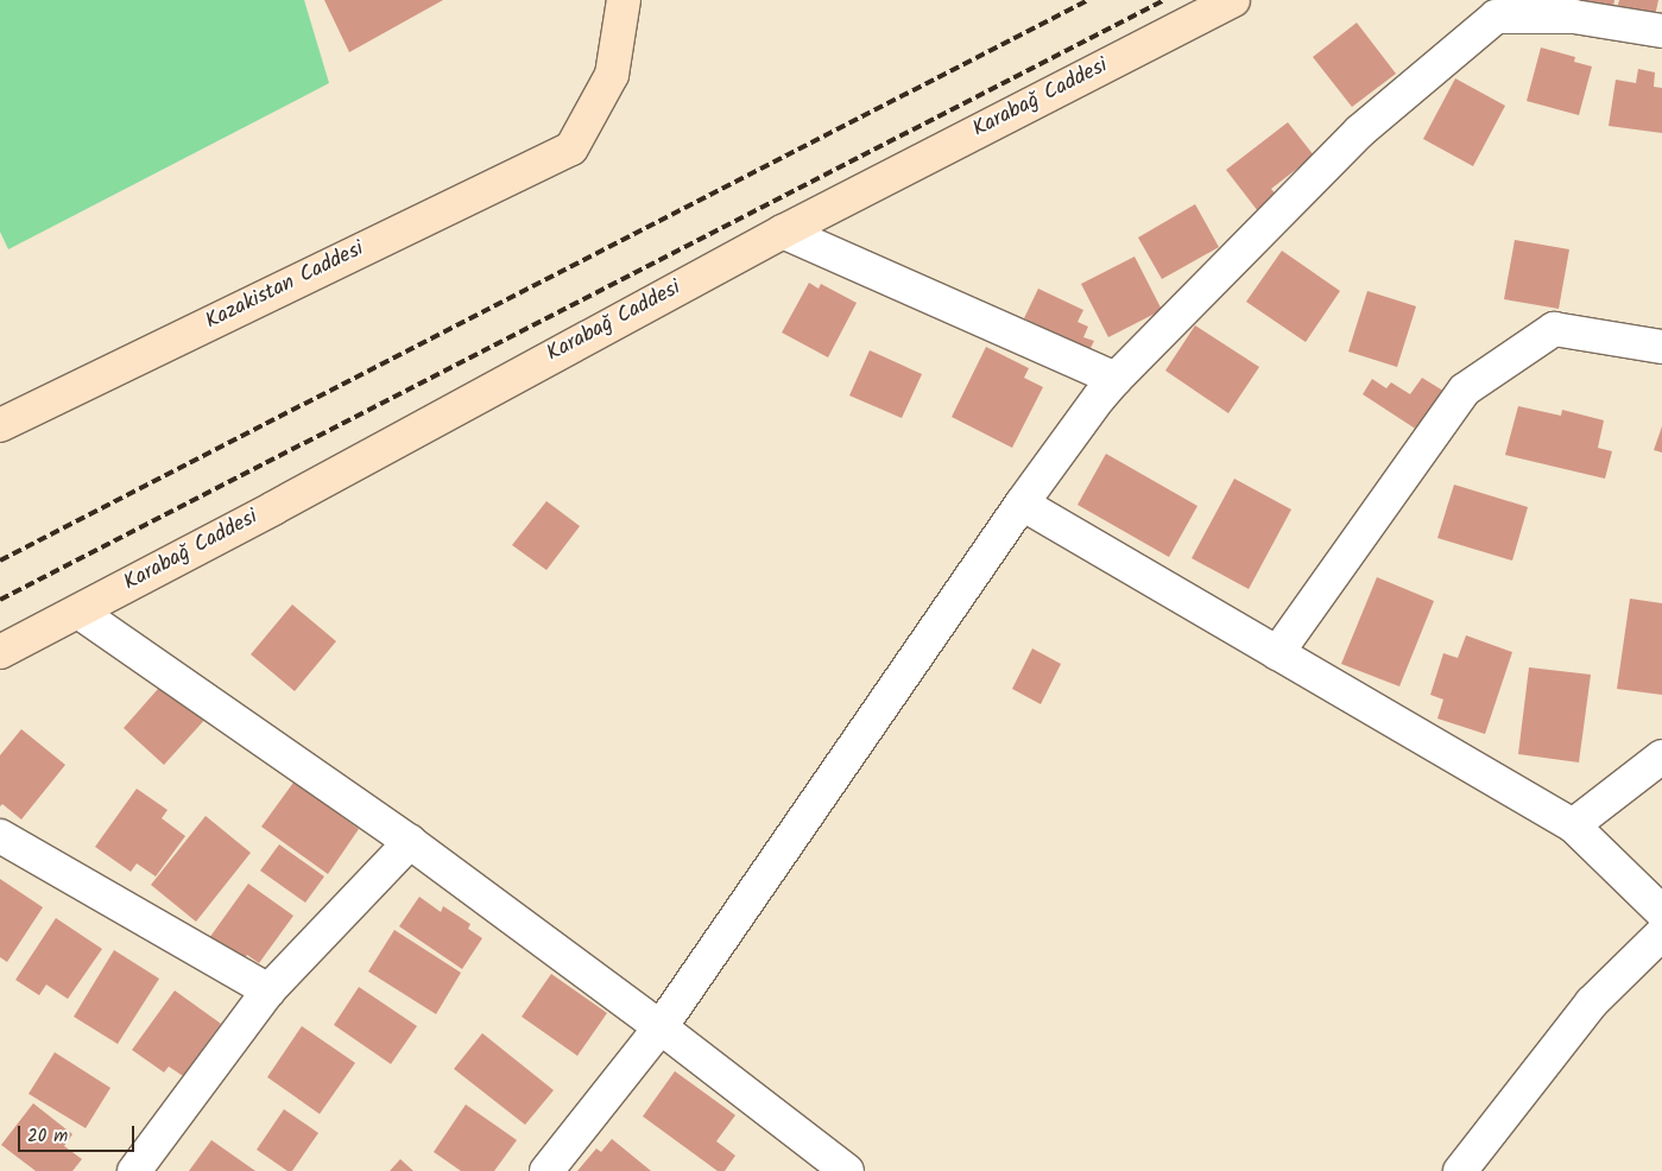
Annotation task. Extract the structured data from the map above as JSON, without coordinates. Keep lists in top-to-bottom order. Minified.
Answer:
{"streets":{"main road":["Karabağ Caddesi","Kazakistan Caddesi"]},"scale_bar":"20 m"}
